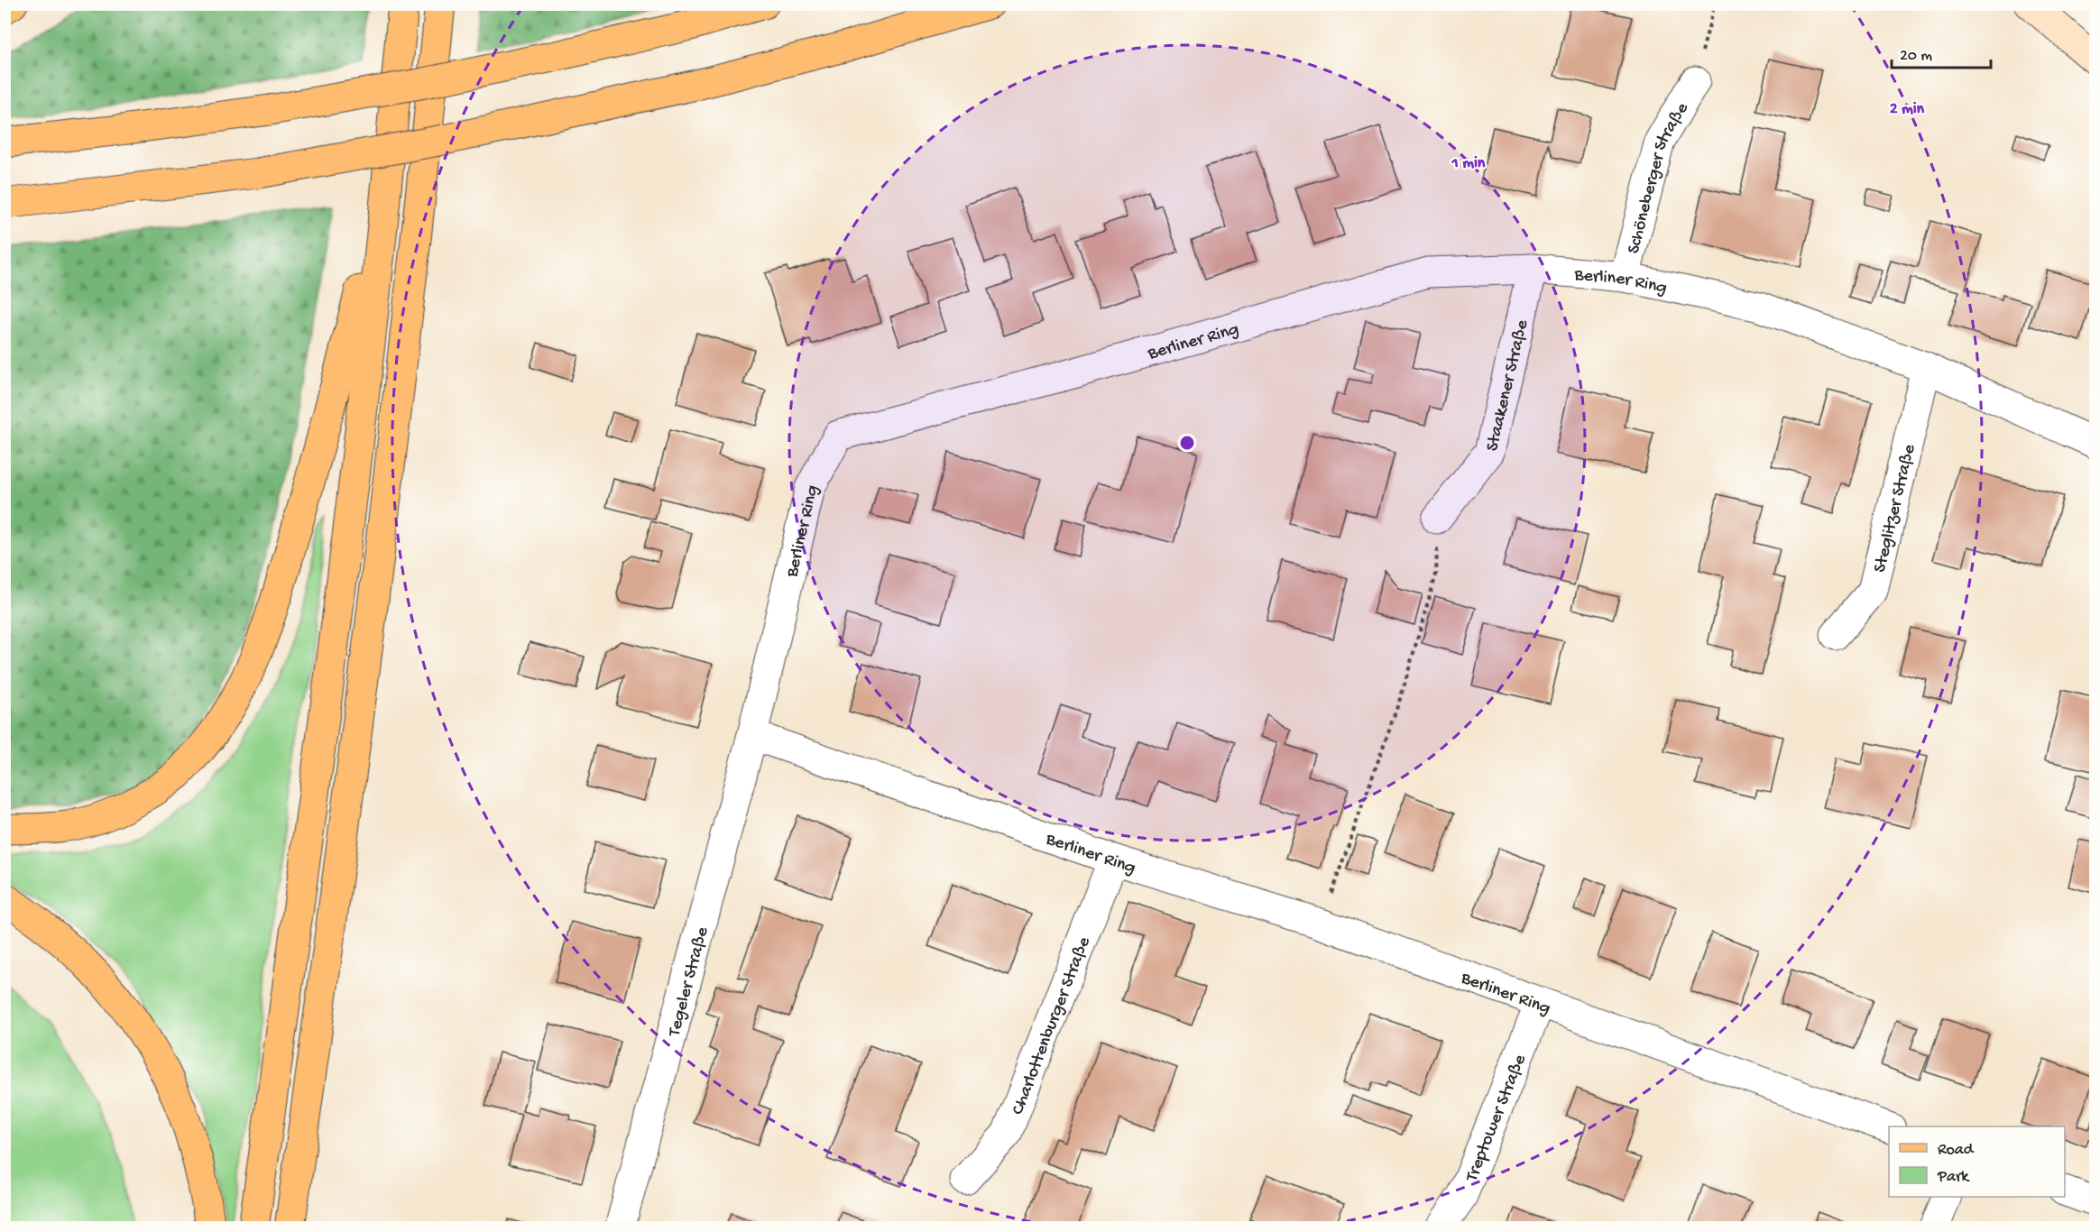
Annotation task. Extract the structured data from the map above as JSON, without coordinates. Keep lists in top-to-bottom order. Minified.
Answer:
{"streets":{"street":["Schöneberger Straße","Berliner Ring","Staakener Straße","Steglitzer Straße","Tegeler Straße","Charlottenburger Straße","Treptower Straße"]},"crossings":[["Schöneberger Straße","Berliner Ring"],["Berliner Ring","Staakener Straße"],["Berliner Ring","Steglitzer Straße"],["Berliner Ring","Tegeler Straße"],["Berliner Ring","Charlottenburger Straße"],["Berliner Ring","Treptower Straße"]],"legend":["Road","Park"],"scale_bar":"20 m","rings":["2 min","1 min"]}
